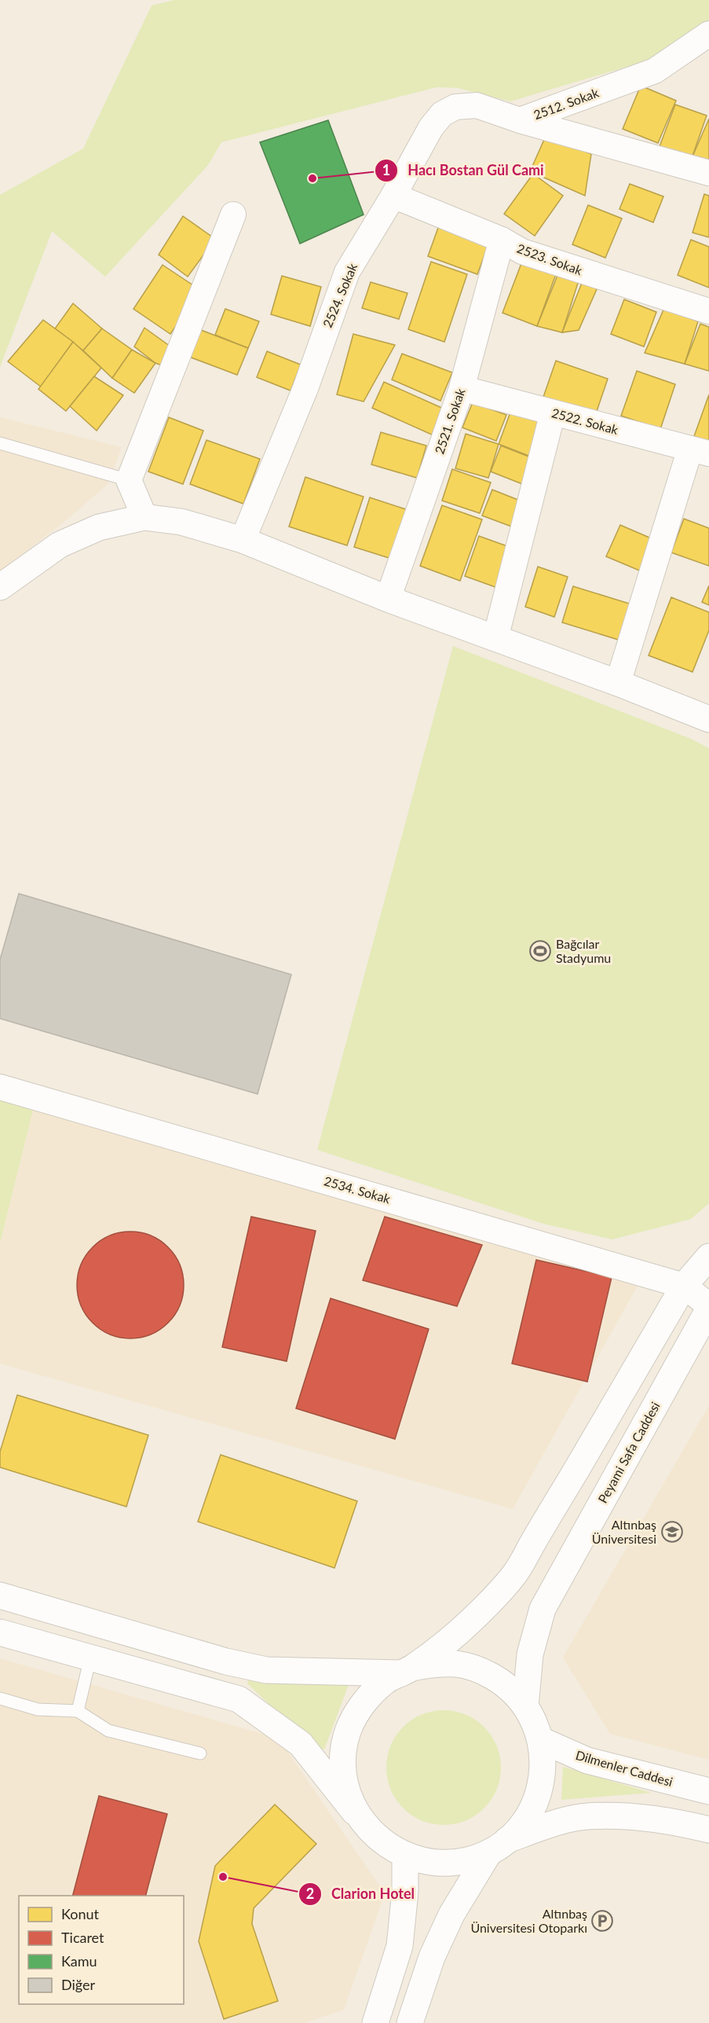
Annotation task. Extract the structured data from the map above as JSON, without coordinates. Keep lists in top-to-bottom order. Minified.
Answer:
{"streets":{"street":["2512. Sokak","2523. Sokak","2524. Sokak","2521. Sokak","2522. Sokak","2534. Sokak","Peyami Safa Caddesi","Dilmenler Caddesi"]},"crossings":[["2512. Sokak","2524. Sokak"],["2523. Sokak","2524. Sokak"],["2523. Sokak","2521. Sokak"],["2521. Sokak","2522. Sokak"],["2534. Sokak","Peyami Safa Caddesi"]],"places":{"other":["Hacı Bostan Gül Cami","Clarion Hotel"],"sports":["Bağcılar Stadyumu"],"school or university":["Altınbaş Üniversitesi"],"parking":["Altınbaş Üniversitesi Otoparkı"]},"legend":["Konut","Ticaret","Kamu","Diğer"]}
